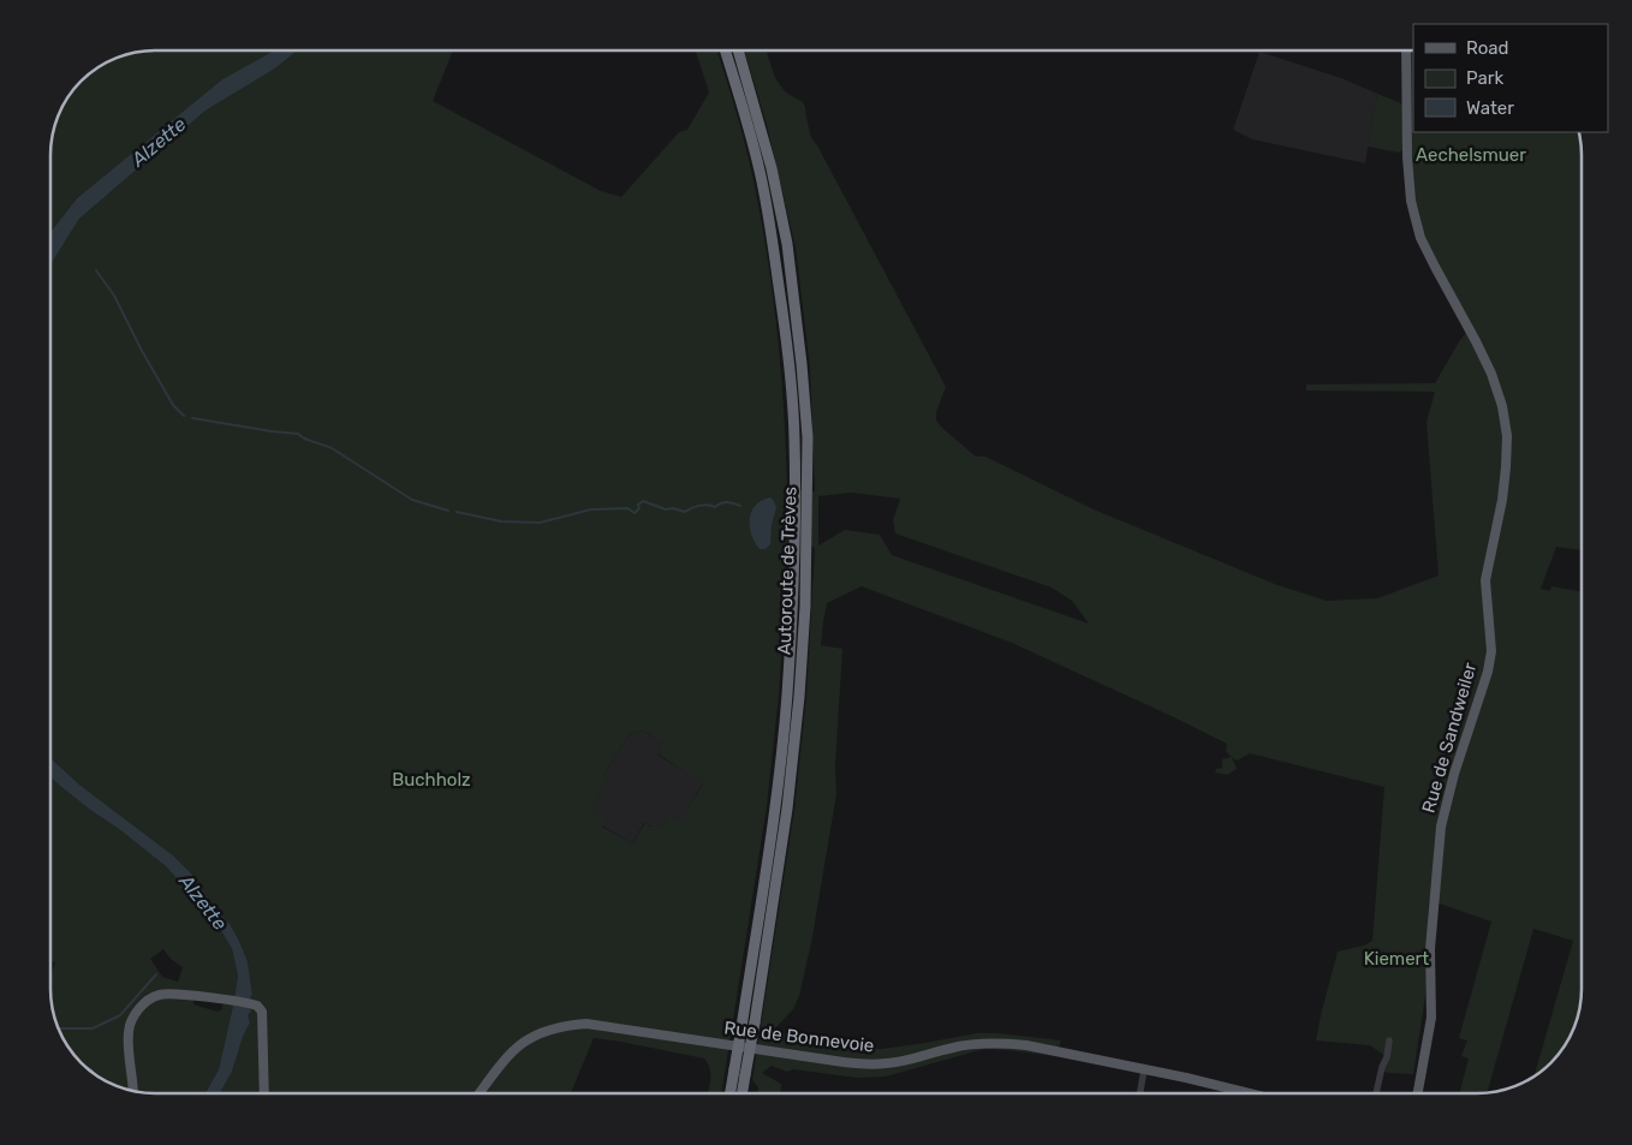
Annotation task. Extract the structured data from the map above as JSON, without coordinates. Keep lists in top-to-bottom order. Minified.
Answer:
{"streets":{"highway":["Autoroute de Trèves"],"main road":["Rue de Sandweiler","Rue de Bonnevoie"]},"water":["Alzette"],"parks":["Aechelsmuer","Buchholz","Kiemert"],"legend":["Road","Park","Water"]}
